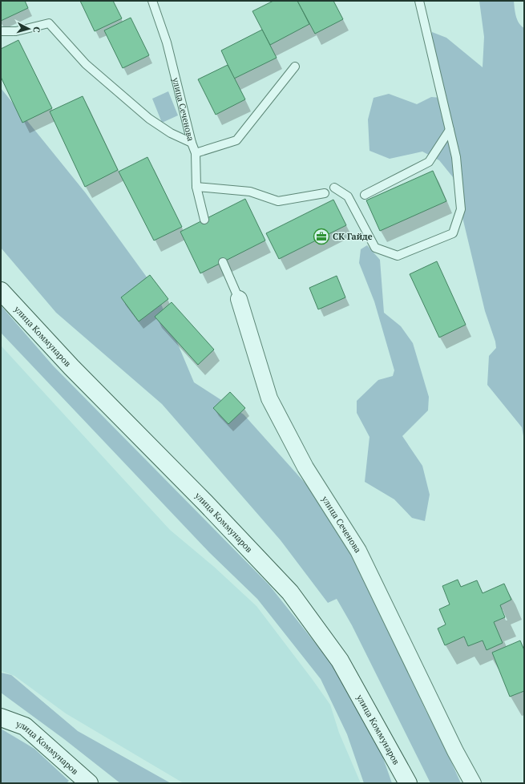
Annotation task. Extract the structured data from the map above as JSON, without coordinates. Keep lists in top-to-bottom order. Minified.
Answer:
{"streets":{"main road":["улица Коммунаров"],"street":["улица Сеченова"]},"places":{"office":["СК Гайде"]},"north":"right"}
